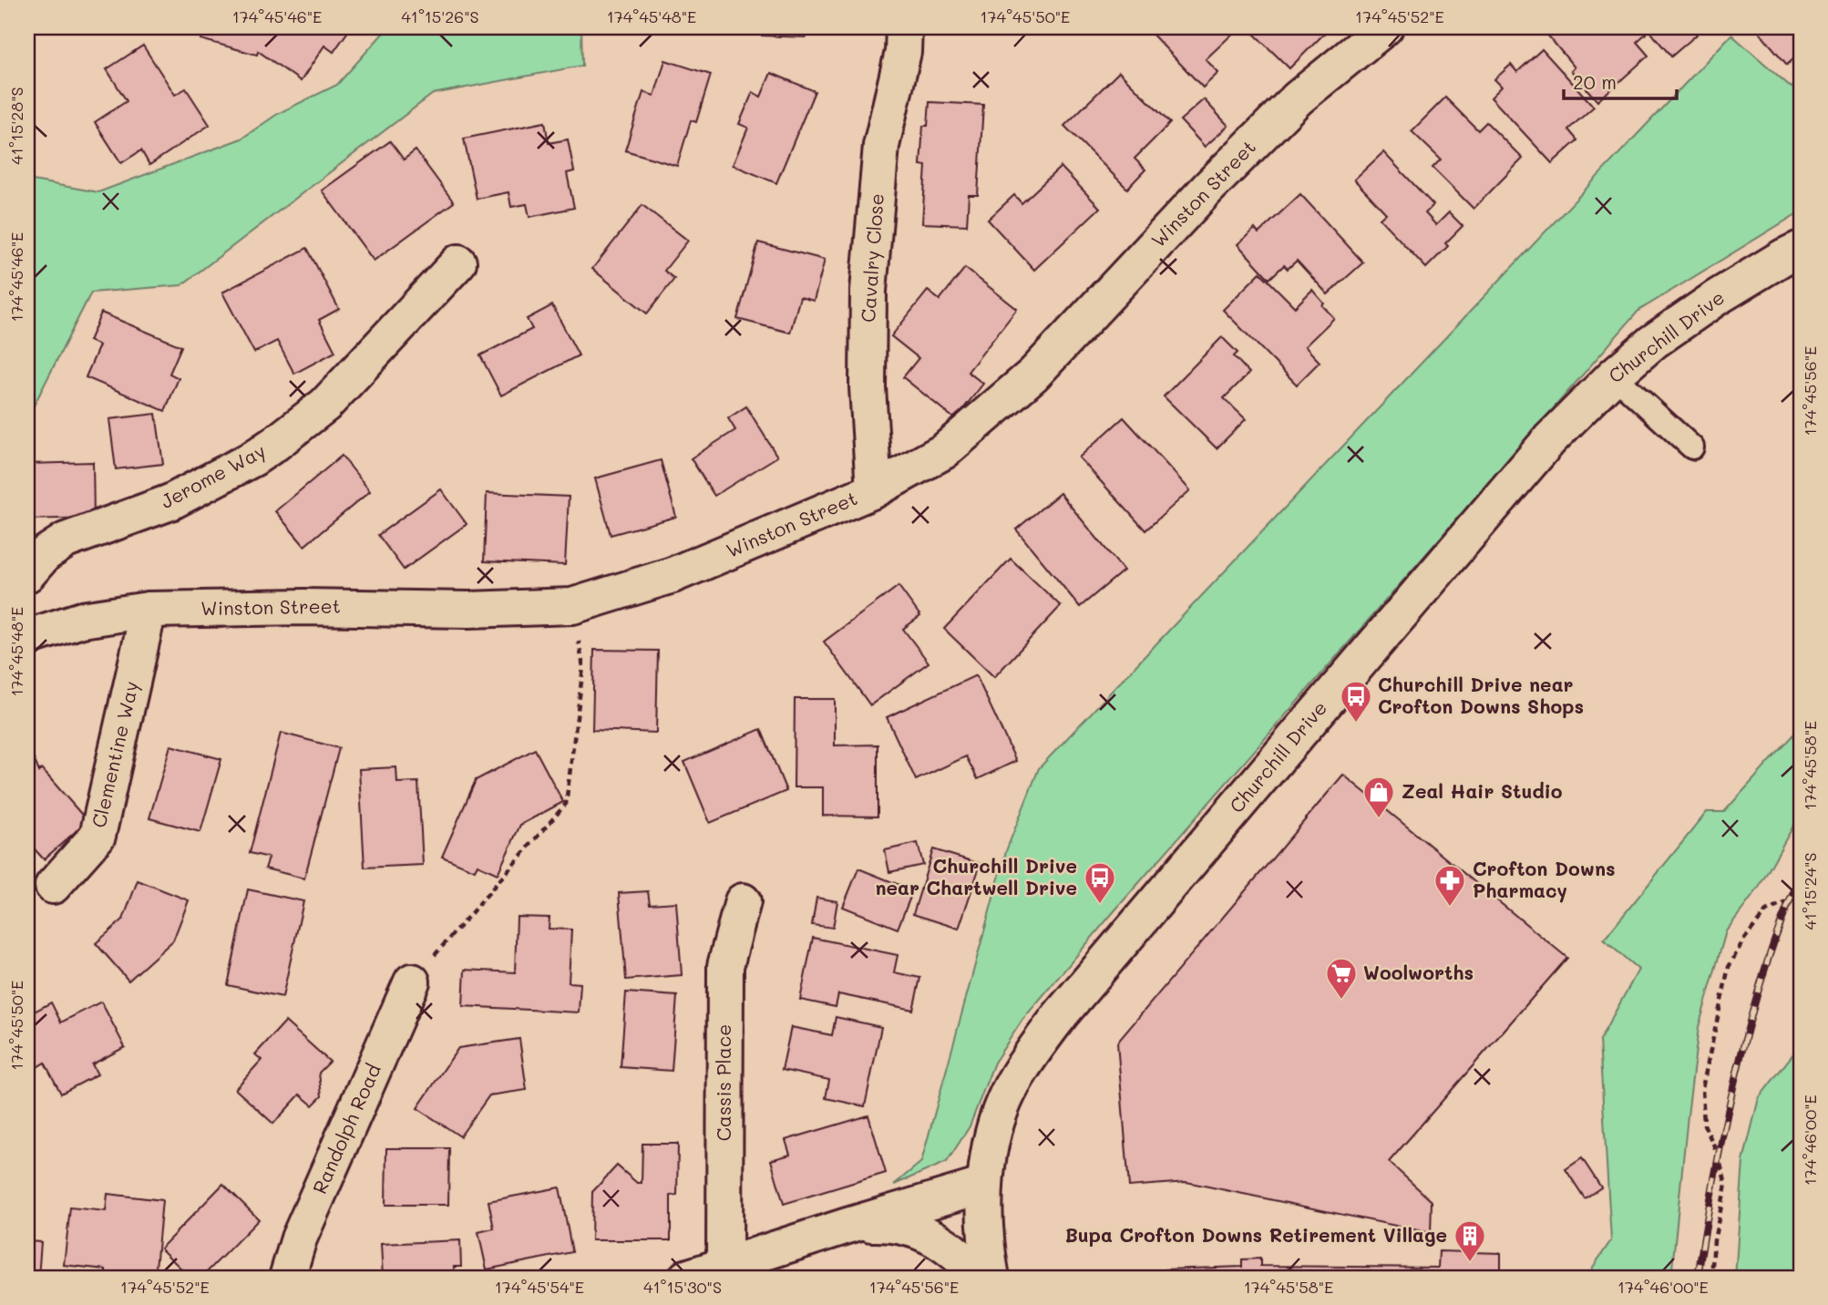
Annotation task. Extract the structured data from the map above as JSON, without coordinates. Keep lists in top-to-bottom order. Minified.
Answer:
{"streets":{"street":["Winston Street","Cavalry Close","Churchill Drive","Jerome Way","Clementine Way","Cassis Place","Randolph Road"]},"crossings":[["Winston Street","Cavalry Close"],["Winston Street","Clementine Way"]],"places":{"bus stop":["Churchill Drive near Crofton Downs Shops","Churchill Drive near Chartwell Drive"],"shop":["Zeal Hair Studio"],"pharmacy":["Crofton Downs Pharmacy"],"supermarket":["Woolworths"],"building":["Bupa Crofton Downs Retirement Village"]},"scale_bar":"20 m","coordinates":["174°45'46\"E","41°15'26\"S","174°45'48\"E","174°45'50\"E","174°45'52\"E","41°15'28\"S","174°45'56\"E","174°45'58\"E","41°15'24\"S","174°46'00\"E","174°45'54\"E","41°15'30\"S"]}
